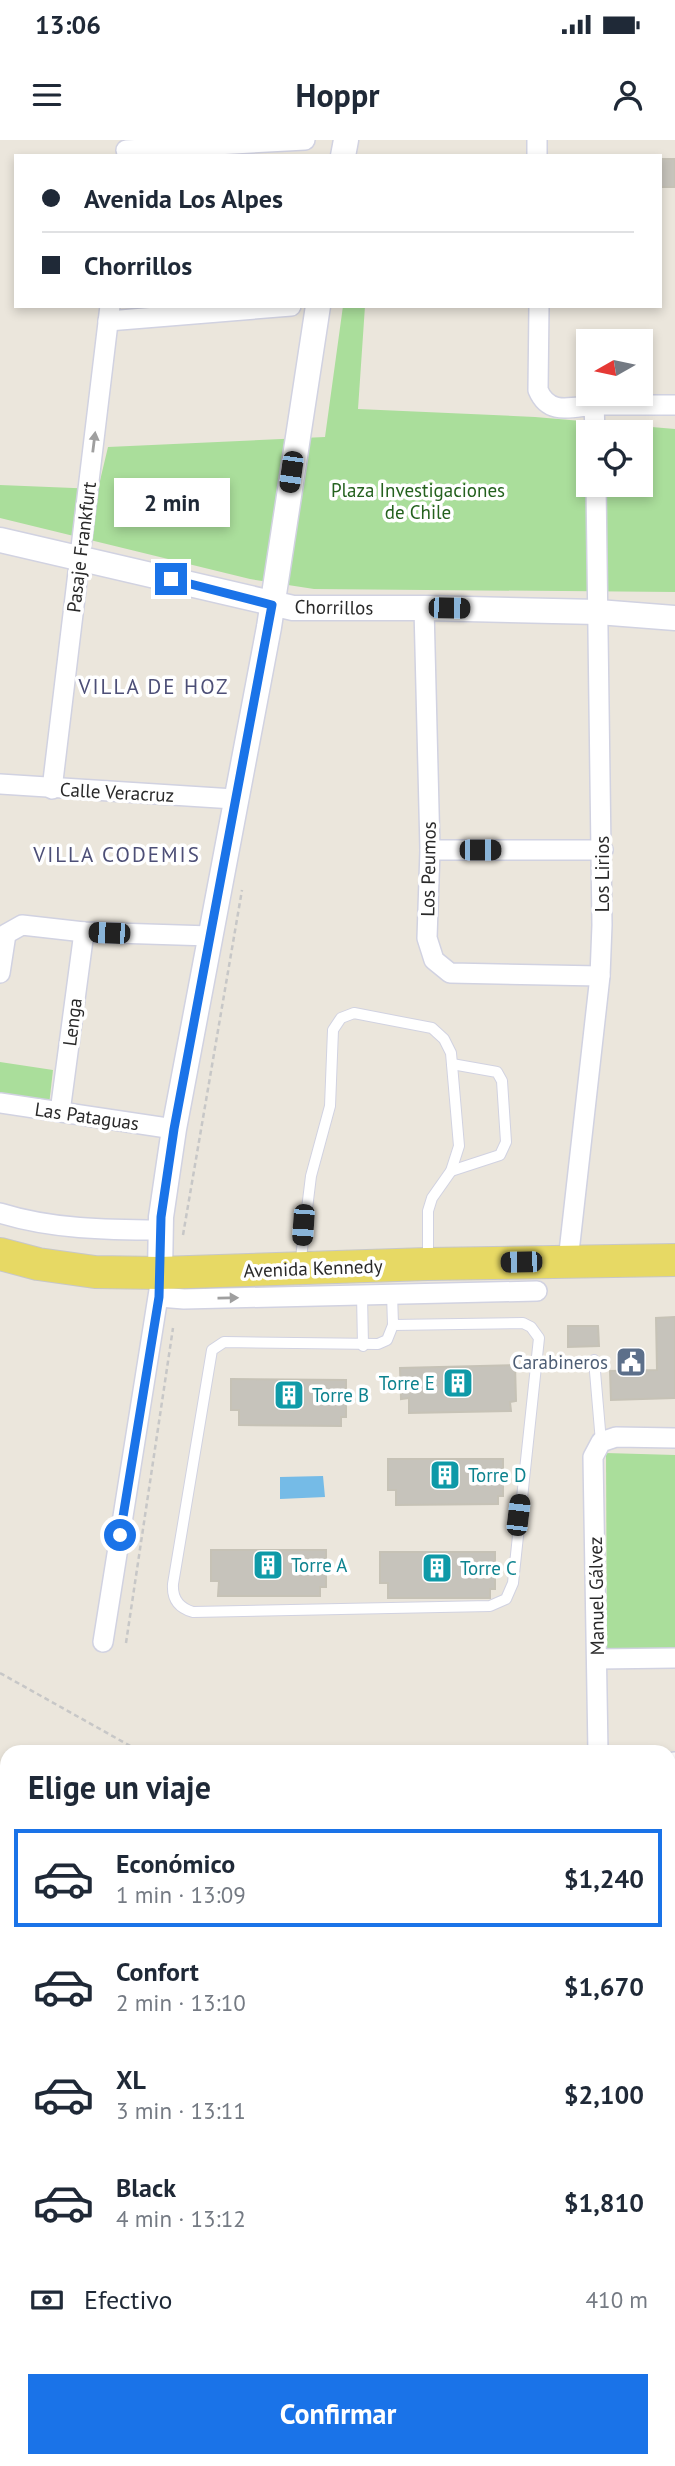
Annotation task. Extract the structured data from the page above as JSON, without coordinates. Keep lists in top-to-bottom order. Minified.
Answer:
{"streets":{"main road":["Avenida Kennedy"],"street":["Pasaje Frankfurt","Chorrillos","Calle Veracruz","Los Peumos","Los Lirios","Lenga","Las Pataguas","Manuel Gálvez"]},"crossings":[["Pasaje Frankfurt","Chorrillos"],["Pasaje Frankfurt","Calle Veracruz"],["Chorrillos","Los Peumos"],["Chorrillos","Los Lirios"],["Los Peumos","Los Lirios"],["Los Lirios","Avenida Kennedy"],["Lenga","Las Pataguas"]],"one_way":["Pasaje Frankfurt"],"districts":["VILLA DE HOZ","VILLA CODEMIS"],"parks":["Plaza Investigaciones de Chile"],"places":{"public building":["Carabineros"],"building":["Torre E","Torre B","Torre D","Torre A","Torre C"]},"north":"left","page":{"status":"13:06","header":"Hoppr","banner":["Avenida Los Alpes","Chorrillos"],"bubble":"2 min","heading":"Elige un viaje","list":[{"name":"Económico","note":"1 min · 13:09","value":"$1,240"},{"name":"Confort","note":"2 min · 13:10","value":"$1,670"},{"name":"XL","note":"3 min · 13:11","value":"$2,100"},{"name":"Black","note":"4 min · 13:12","value":"$1,810"}],"pay":["Efectivo","410 m"],"buttons":"Confirmar"}}
